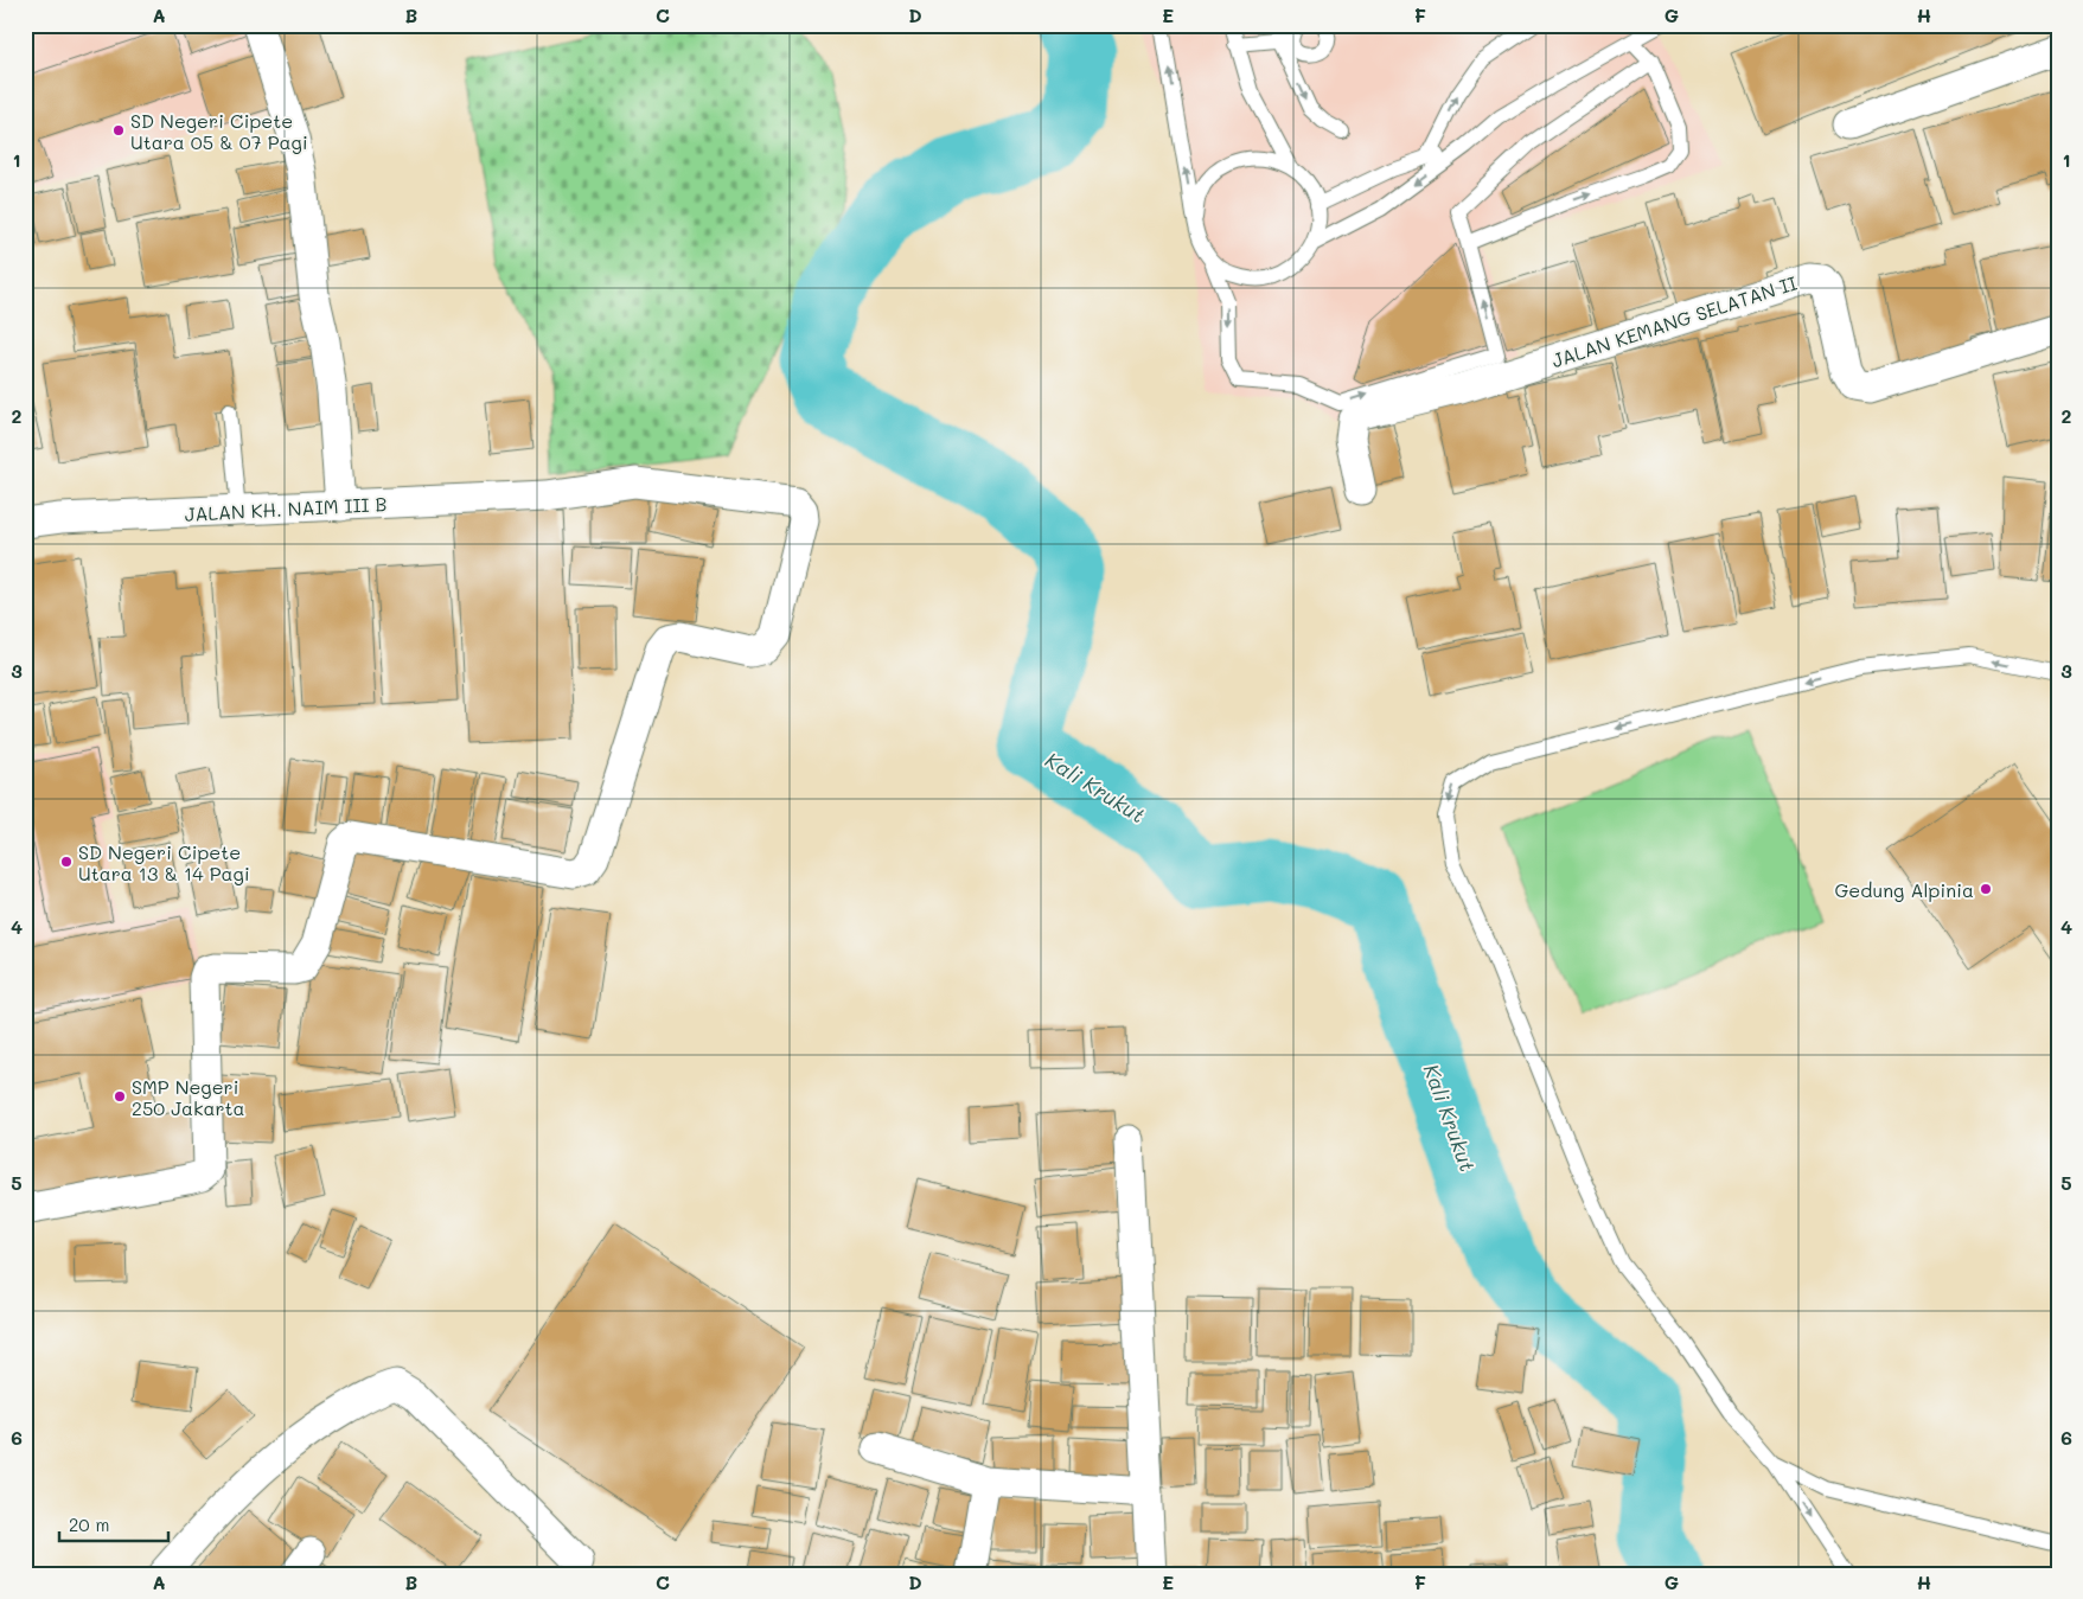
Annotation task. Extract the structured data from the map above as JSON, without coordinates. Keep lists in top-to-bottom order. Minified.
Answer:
{"streets":{"street":["JALAN KEMANG SELATAN II","JALAN KH. NAIM III B"]},"water":["Kali Krukut"],"places":["SD Negeri Cipete Utara 05 & 07 Pagi","SD Negeri Cipete Utara 13 & 14 Pagi","Gedung Alpinia","SMP Negeri 250 Jakarta"],"scale_bar":"20 m","grid":{"columns":["A","B","C","D","E","F","G","H"],"rows":["1","2","3","4","5","6"]}}
